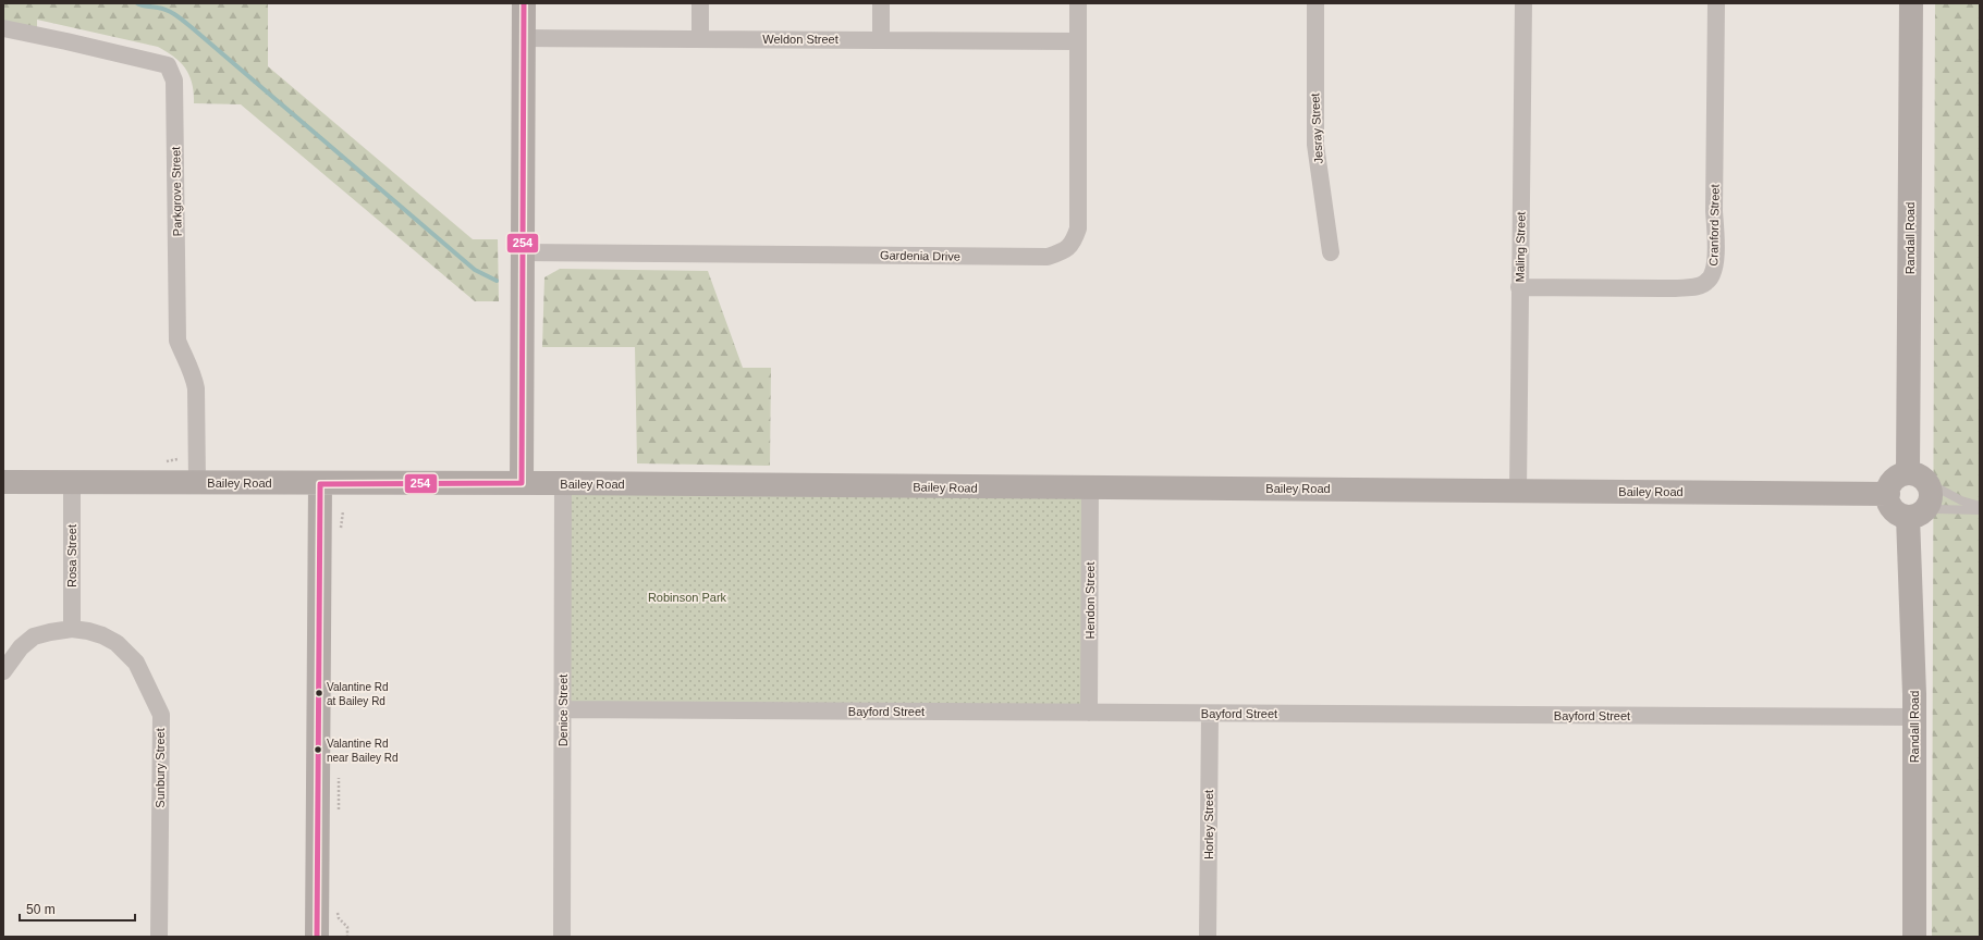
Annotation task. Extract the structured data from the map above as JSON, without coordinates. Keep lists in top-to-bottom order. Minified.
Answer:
{"streets":{"street":["Weldon Street","Jesray Street","Parkgrove Street","Cranford Street","Randall Road","Maling Street","Gardenia Drive","Bailey Road","Rosa Street","Hendon Street","Denice Street","Bayford Street","Sunbury Street","Horley Street"]},"crossings":[["Weldon Street","Gardenia Drive"],["Parkgrove Street","Bailey Road"],["Cranford Street","Maling Street"],["Randall Road","Bailey Road"],["Randall Road","Bayford Street"],["Maling Street","Bailey Road"],["Bailey Road","Rosa Street"],["Bailey Road","Hendon Street"],["Bailey Road","Denice Street"],["Rosa Street","Sunbury Street"],["Hendon Street","Bayford Street"],["Denice Street","Bayford Street"],["Bayford Street","Horley Street"]],"parks":["Robinson Park"],"places":["Valantine Rd at Bailey Rd","Valantine Rd near Bailey Rd"],"lines":["transit line 254"],"scale_bar":"50 m"}
